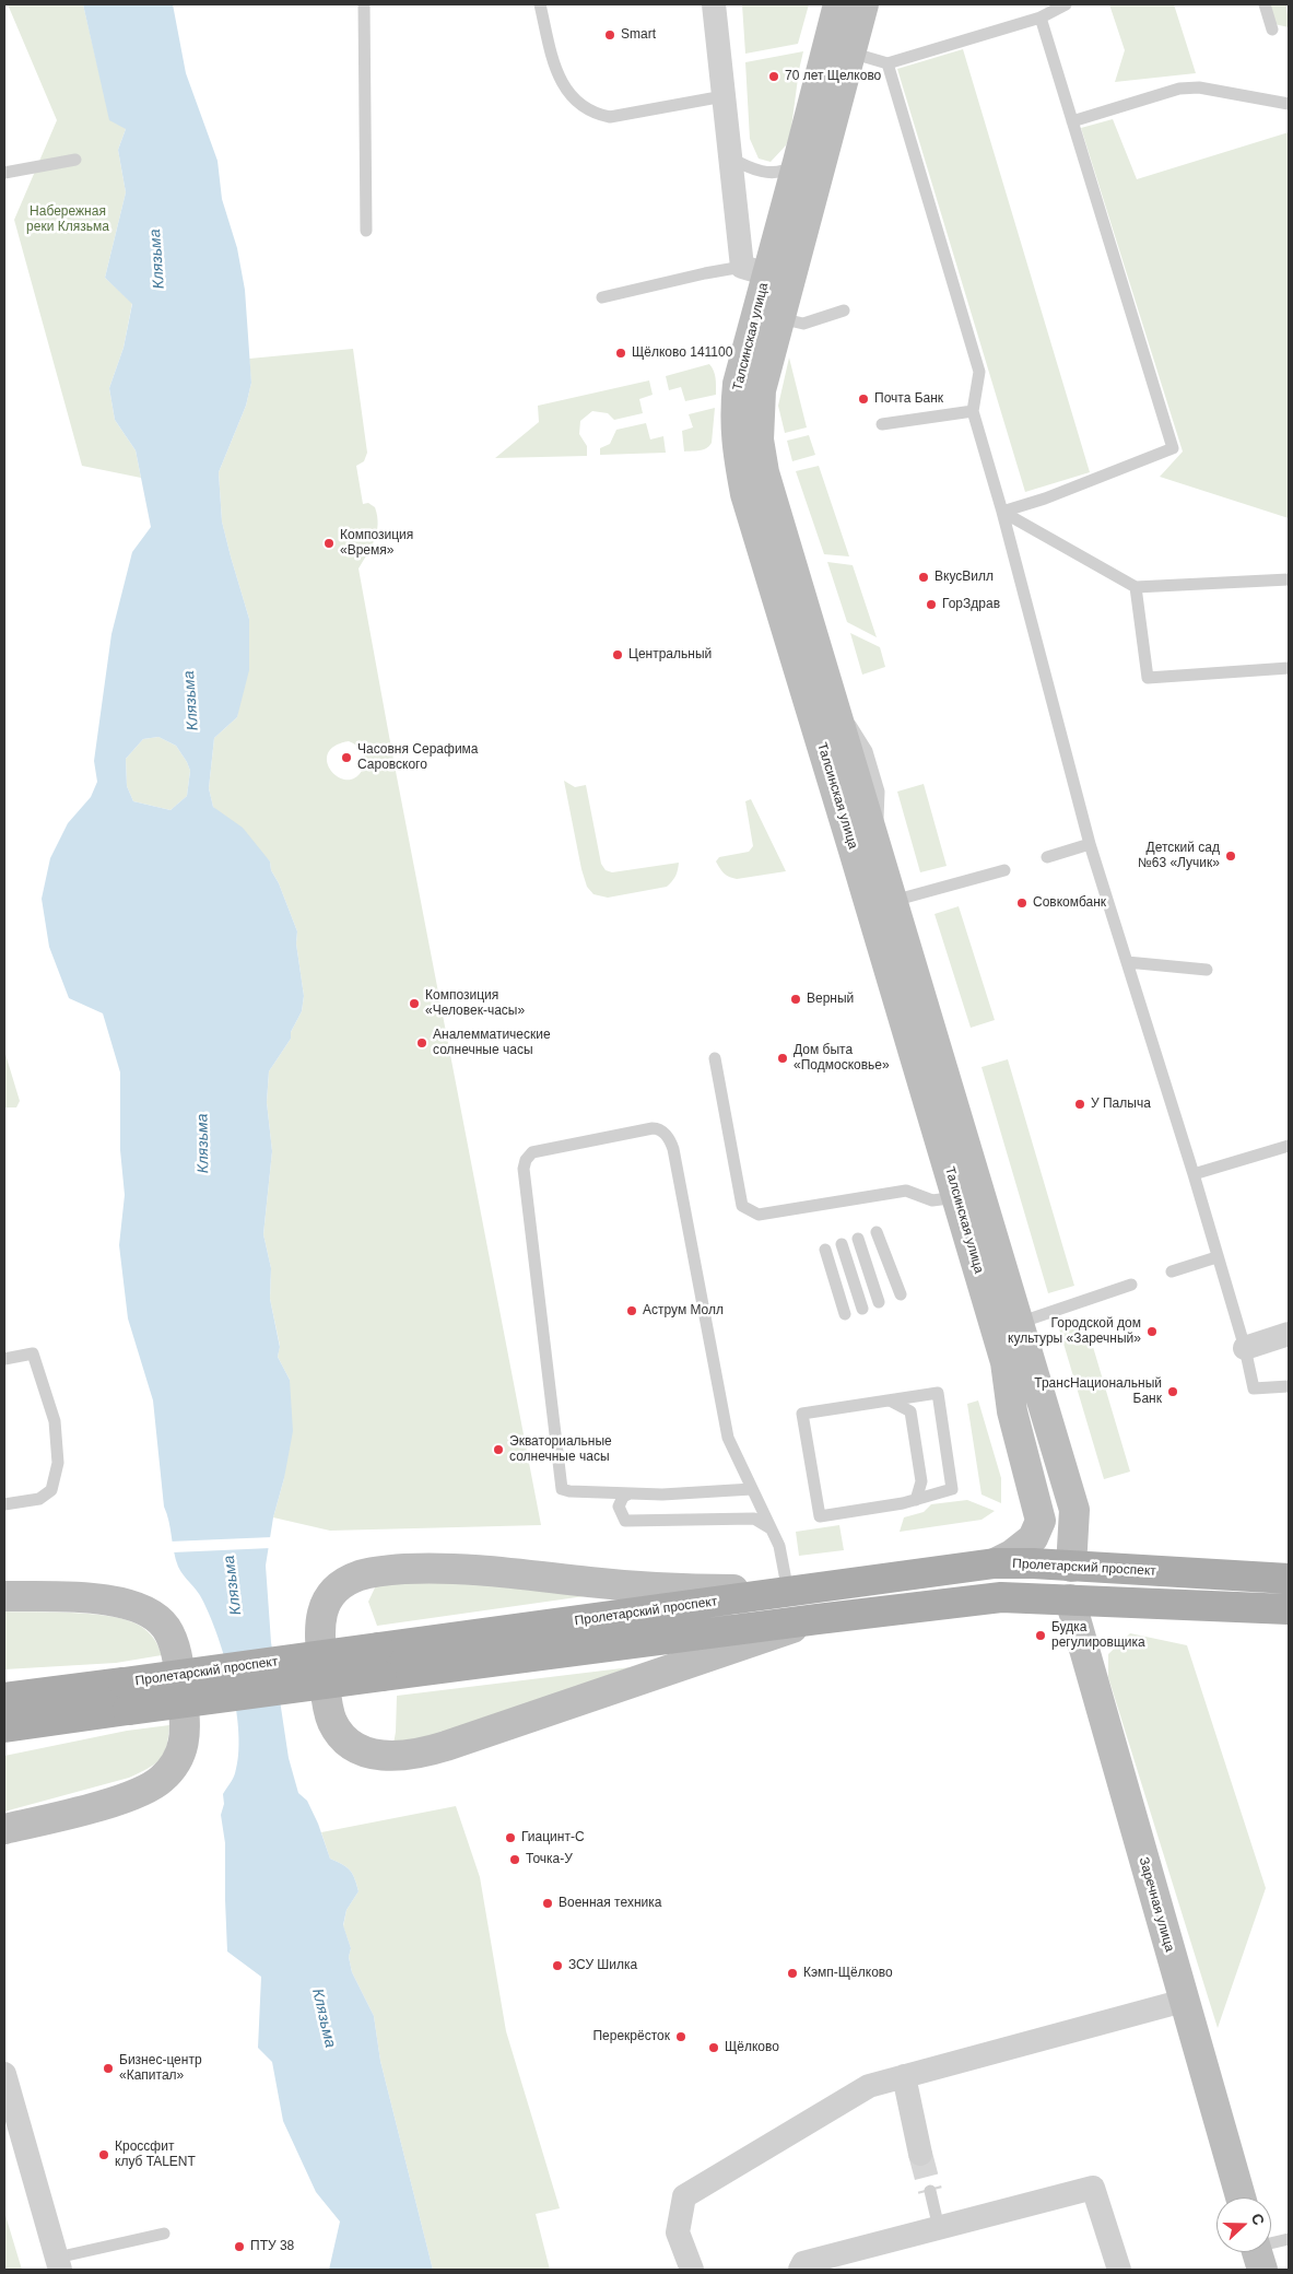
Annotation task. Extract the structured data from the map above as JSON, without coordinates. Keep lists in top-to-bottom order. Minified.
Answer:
{"streets":{"main road":["Талсинская улица","Пролетарский проспект","Заречная улица"]},"crossings":[["Талсинская улица","Пролетарский проспект"],["Пролетарский проспект","Заречная улица"]],"water":["Клязьма"],"parks":["Набережная реки Клязьма"],"places":["Smart","70 лет Щелково","Щёлково 141100","Почта Банк","Композиция «Время»","ВкусВилл","ГорЗдрав","Центральный","Часовня Серафима Саровского","Детский сад №63 «Лучик»","Совкомбанк","Верный","Композиция «Человек-часы»","Аналемматические солнечные часы","Дом быта «Подмосковье»","У Палыча","Аструм Молл","Городской дом культуры «Заречный»","ТрансНациональный Банк","Экваториальные солнечные часы","Будка регулировщика","Гиацинт-С","Точка-У","Военная техника","ЗСУ Шилка","Кэмп-Щёлково","Перекрёсток","Щёлково","Бизнес-центр «Капитал»","Кроссфит клуб TALENT","ПТУ 38"],"north":"right"}
